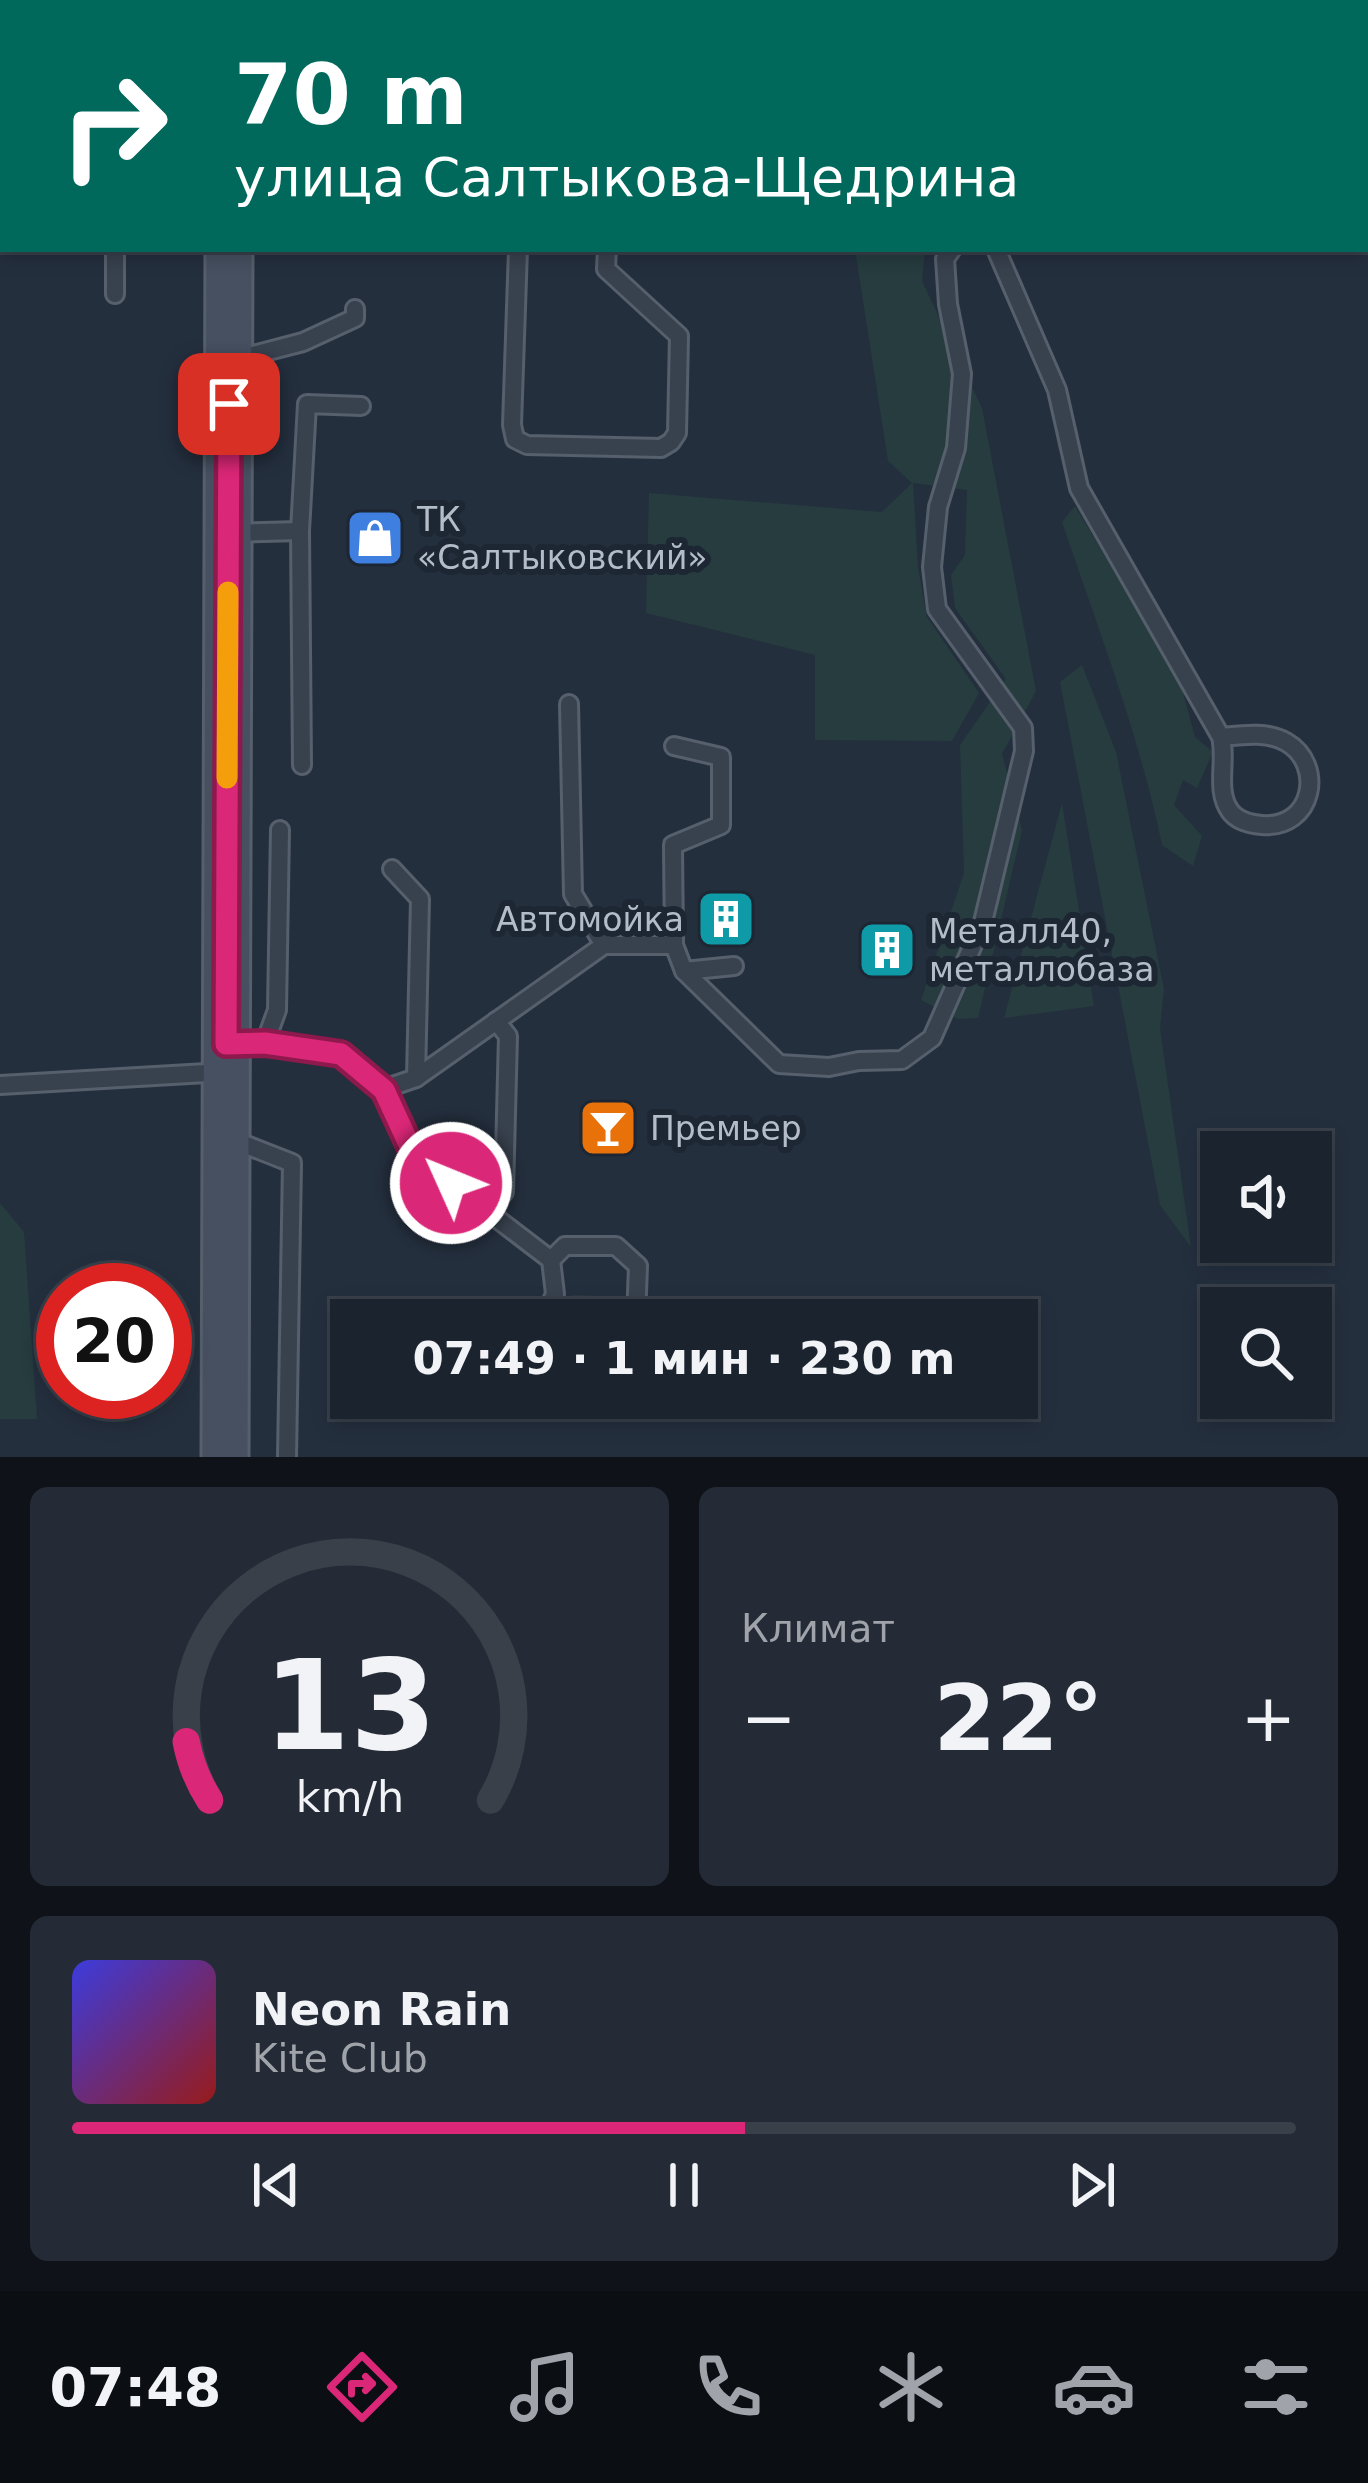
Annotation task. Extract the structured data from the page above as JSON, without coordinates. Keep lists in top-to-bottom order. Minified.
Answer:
{"places":{"shop":["ТК «Салтыковский»"],"building":["Автомойка","Металл40, металлобаза"],"bar":["Премьер"]},"page":{"turn":["70 m","улица Салтыкова-Щедрина"],"limit":"20","trip":"07:49 · 1 мин · 230 m","tile":"Климат","heat":["−","22°","+"],"song":["Neon Rain","Kite Club"],"tabs":"07:48","gauge":["13","km/h"]}}
